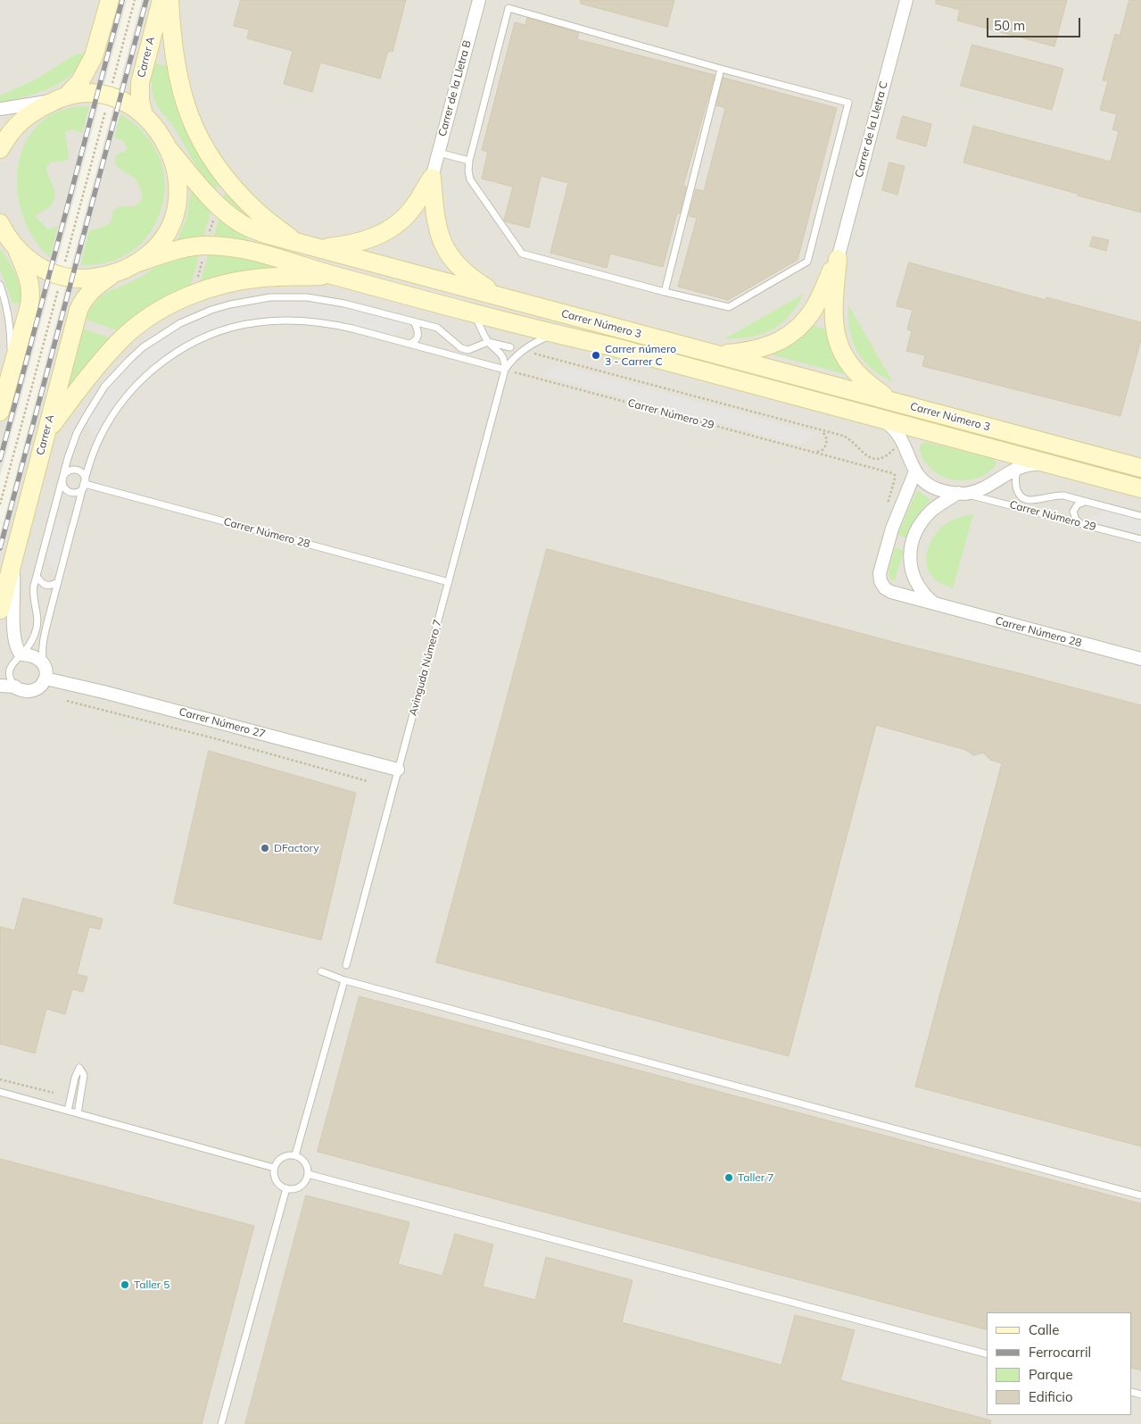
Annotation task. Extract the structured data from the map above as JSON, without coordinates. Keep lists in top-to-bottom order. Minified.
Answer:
{"streets":{"main road":["Carrer A","Carrer Número 3"],"street":["Carrer de la Lletra B","Carrer de la Lletra C","Carrer Número 28","Carrer Número 27"],"lane":["Carrer Número 29","Avinguda Número 7"]},"crossings":[["Carrer Número 3","Avinguda Número 7"],["Carrer Número 29","Avinguda Número 7"],["Carrer Número 28","Avinguda Número 7"],["Avinguda Número 7","Carrer Número 27"]],"places":["Carrer número 3 - Carrer C","DFactory","Taller 7","Taller 5"],"legend":["Calle","Ferrocarril","Parque","Edificio"],"scale_bar":"50 m"}
